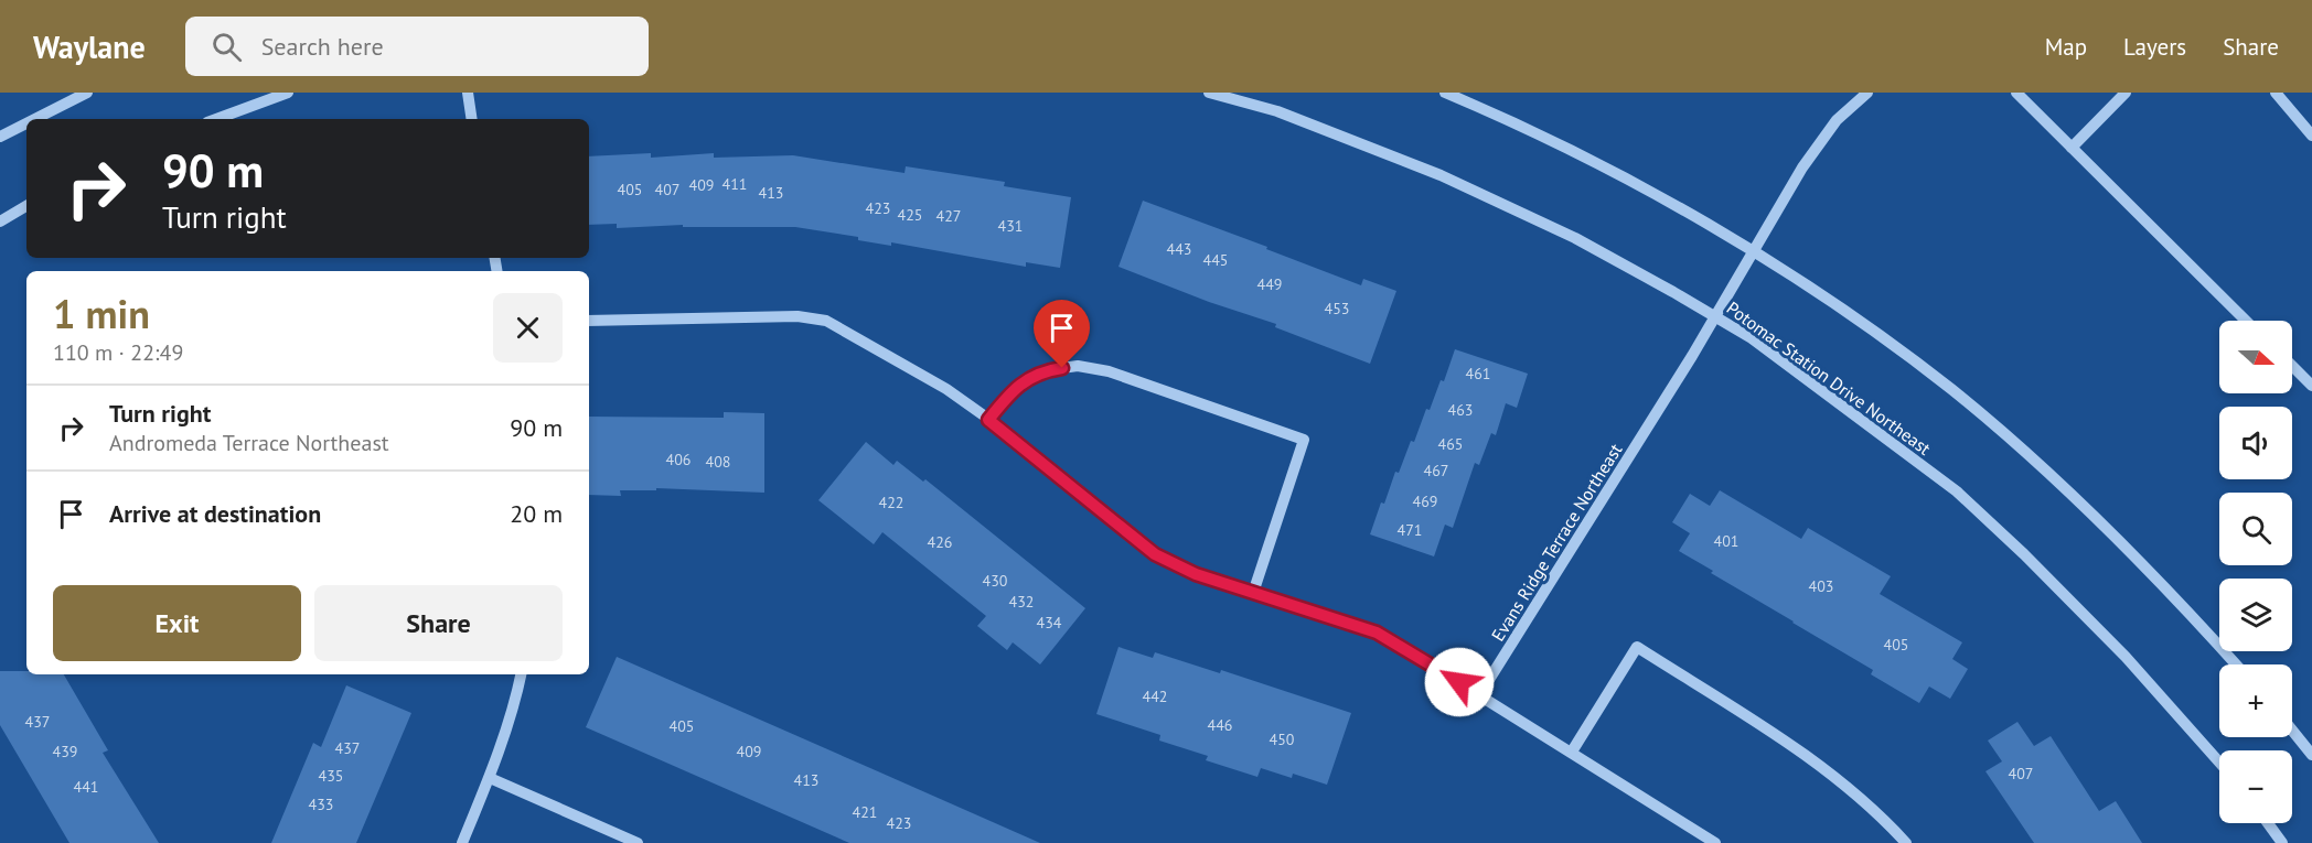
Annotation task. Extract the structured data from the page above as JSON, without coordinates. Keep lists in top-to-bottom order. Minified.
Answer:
{"streets":{"street":["Potomac Station Drive Northeast","Evans Ridge Terrace Northeast"]},"crossings":[["Potomac Station Drive Northeast","Evans Ridge Terrace Northeast"]],"house_numbers":["411","409","405","407","413","423","425","427","431","443","445","449","453","461","463","465","406","408","467","469","422","471","401","426","430","403","432","434","405","442","437","446","405","450","437","439","409","407","435","413","441","433","421","423"],"north":"right","page":{"header":"Waylane","search":"Search here","nav":["Map","Layers","Share"],"turn":["90 m","Turn right"],"heading":["1 min","110 m · 22:49"],"map_buttons":["+","−"],"list":[{"name":"Turn right","note":"Andromeda Terrace Northeast","value":"90 m"},{"name":"Arrive at destination","value":"20 m"}],"buttons":["Exit","Share"]}}
